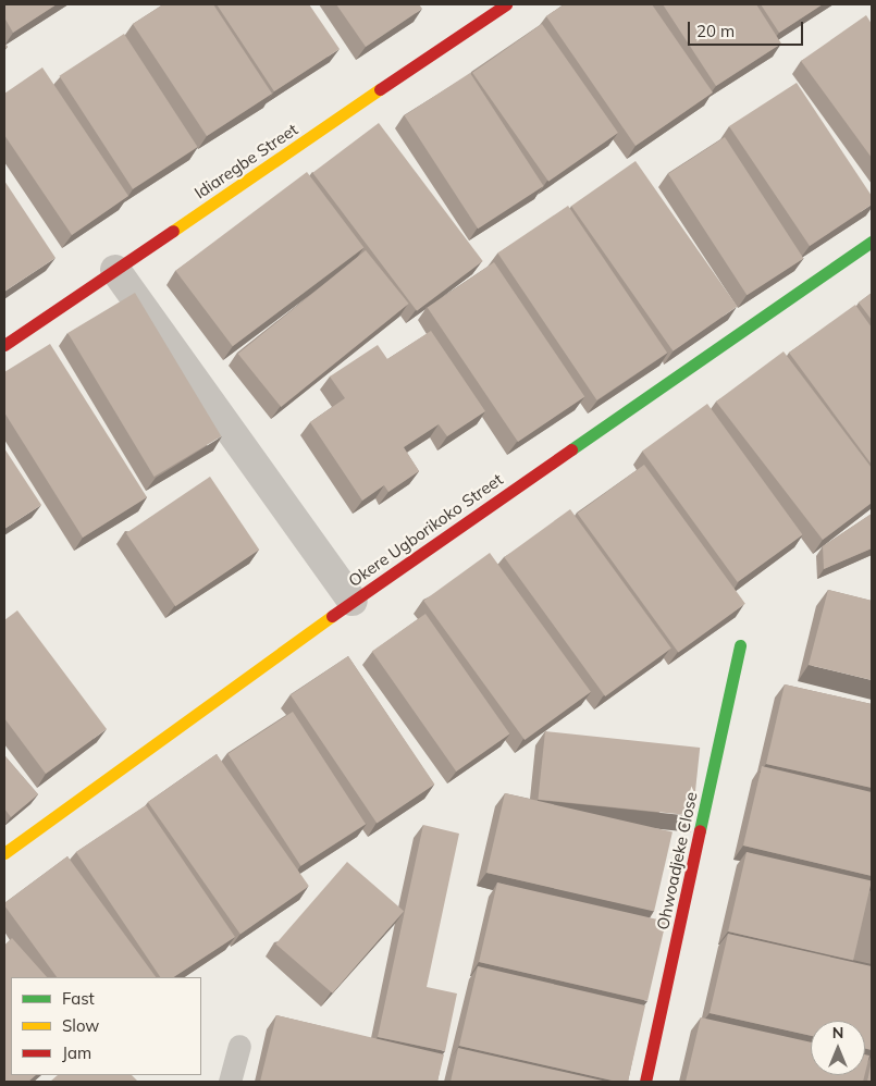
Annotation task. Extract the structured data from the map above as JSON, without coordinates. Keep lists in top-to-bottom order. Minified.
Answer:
{"streets":{"street":["Idiaregbe Street","Okere Ugborikoko Street","Ohwoadjeke Close"]},"legend":["Fast","Slow","Jam"],"scale_bar":"20 m","north":"top"}
